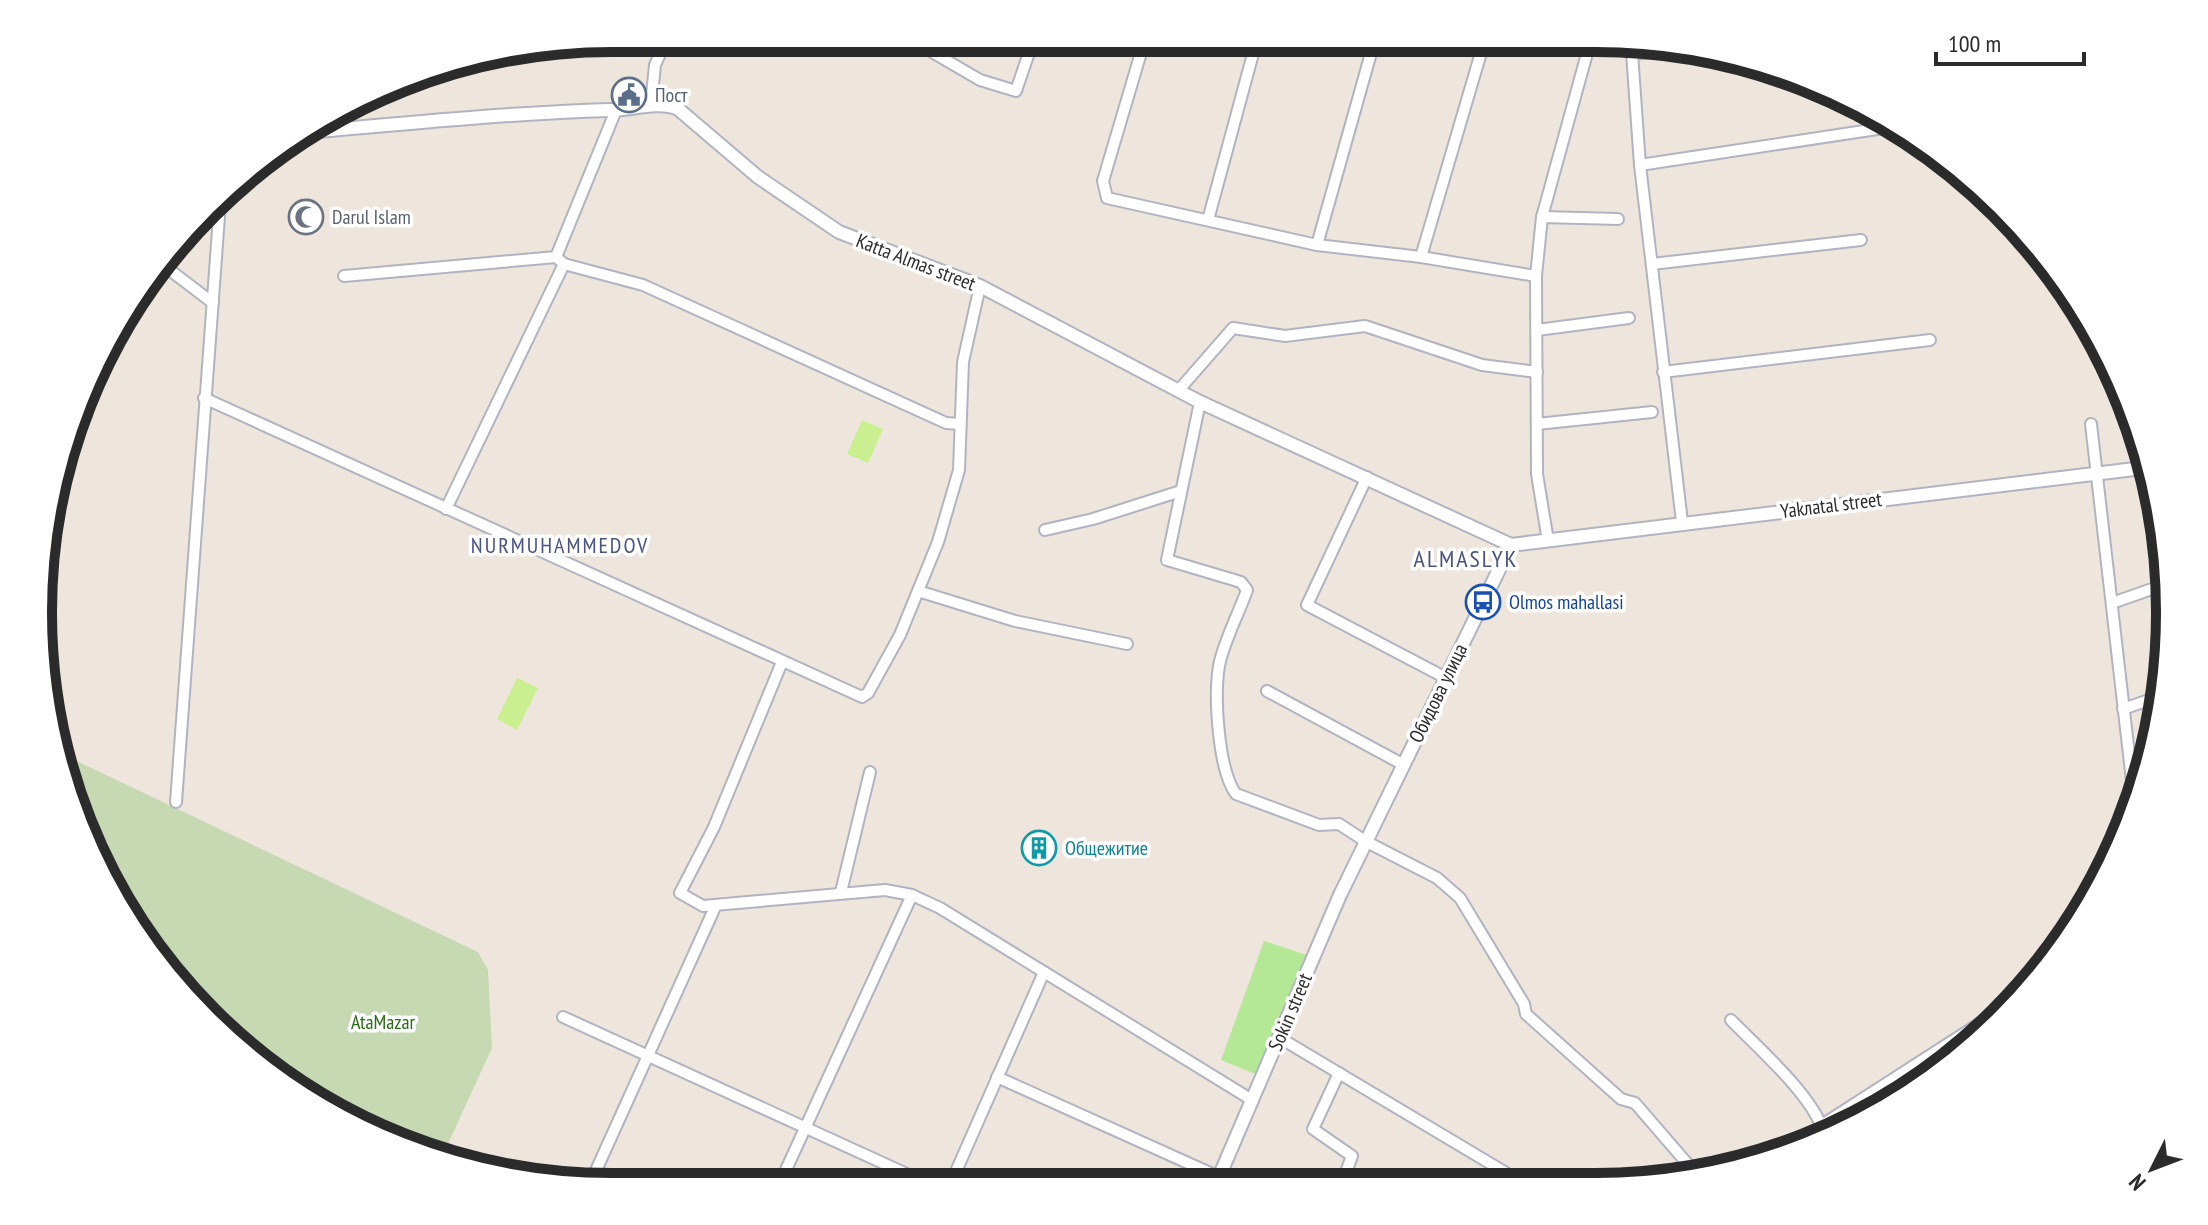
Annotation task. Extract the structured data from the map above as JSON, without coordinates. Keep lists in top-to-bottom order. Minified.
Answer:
{"streets":{"street":["Katta Almas street","Yakлatal street","Обидова улица","Sokin street"]},"crossings":[["Katta Almas street","Yakлatal street"],["Katta Almas street","Обидова улица"],["Yakлatal street","Обидова улица"],["Обидова улица","Sokin street"]],"districts":["NURMUHAMMEDOV","ALMASLYK"],"parks":["AtaMazar"],"places":{"public building":["Пост"],"mosque":["Darul Islam"],"bus stop":["Olmos mahallasi"],"building":["Общежитие"]},"scale_bar":"100 m","north":"bottom left"}
